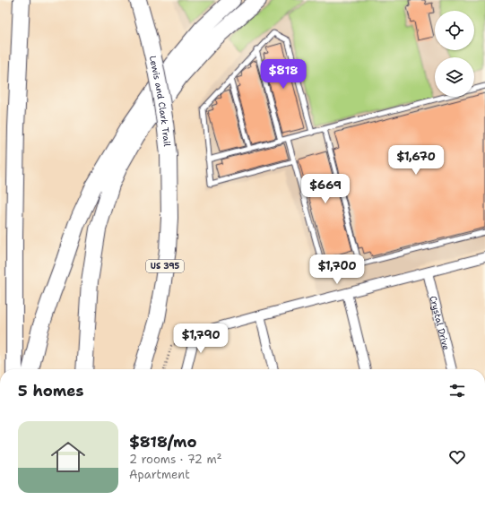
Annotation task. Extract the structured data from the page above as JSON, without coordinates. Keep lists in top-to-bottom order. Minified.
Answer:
{"streets":{"highway":["Lewis and Clark Trail","US 395"],"street":["Crystal Drive"]},"page":{"price":["$818","$1,670","$669","$1,700","$1,790"],"heading":"5 homes","list":[{"name":"$818/mo","note":"2 rooms · 72 m² · Apartment"}]}}
